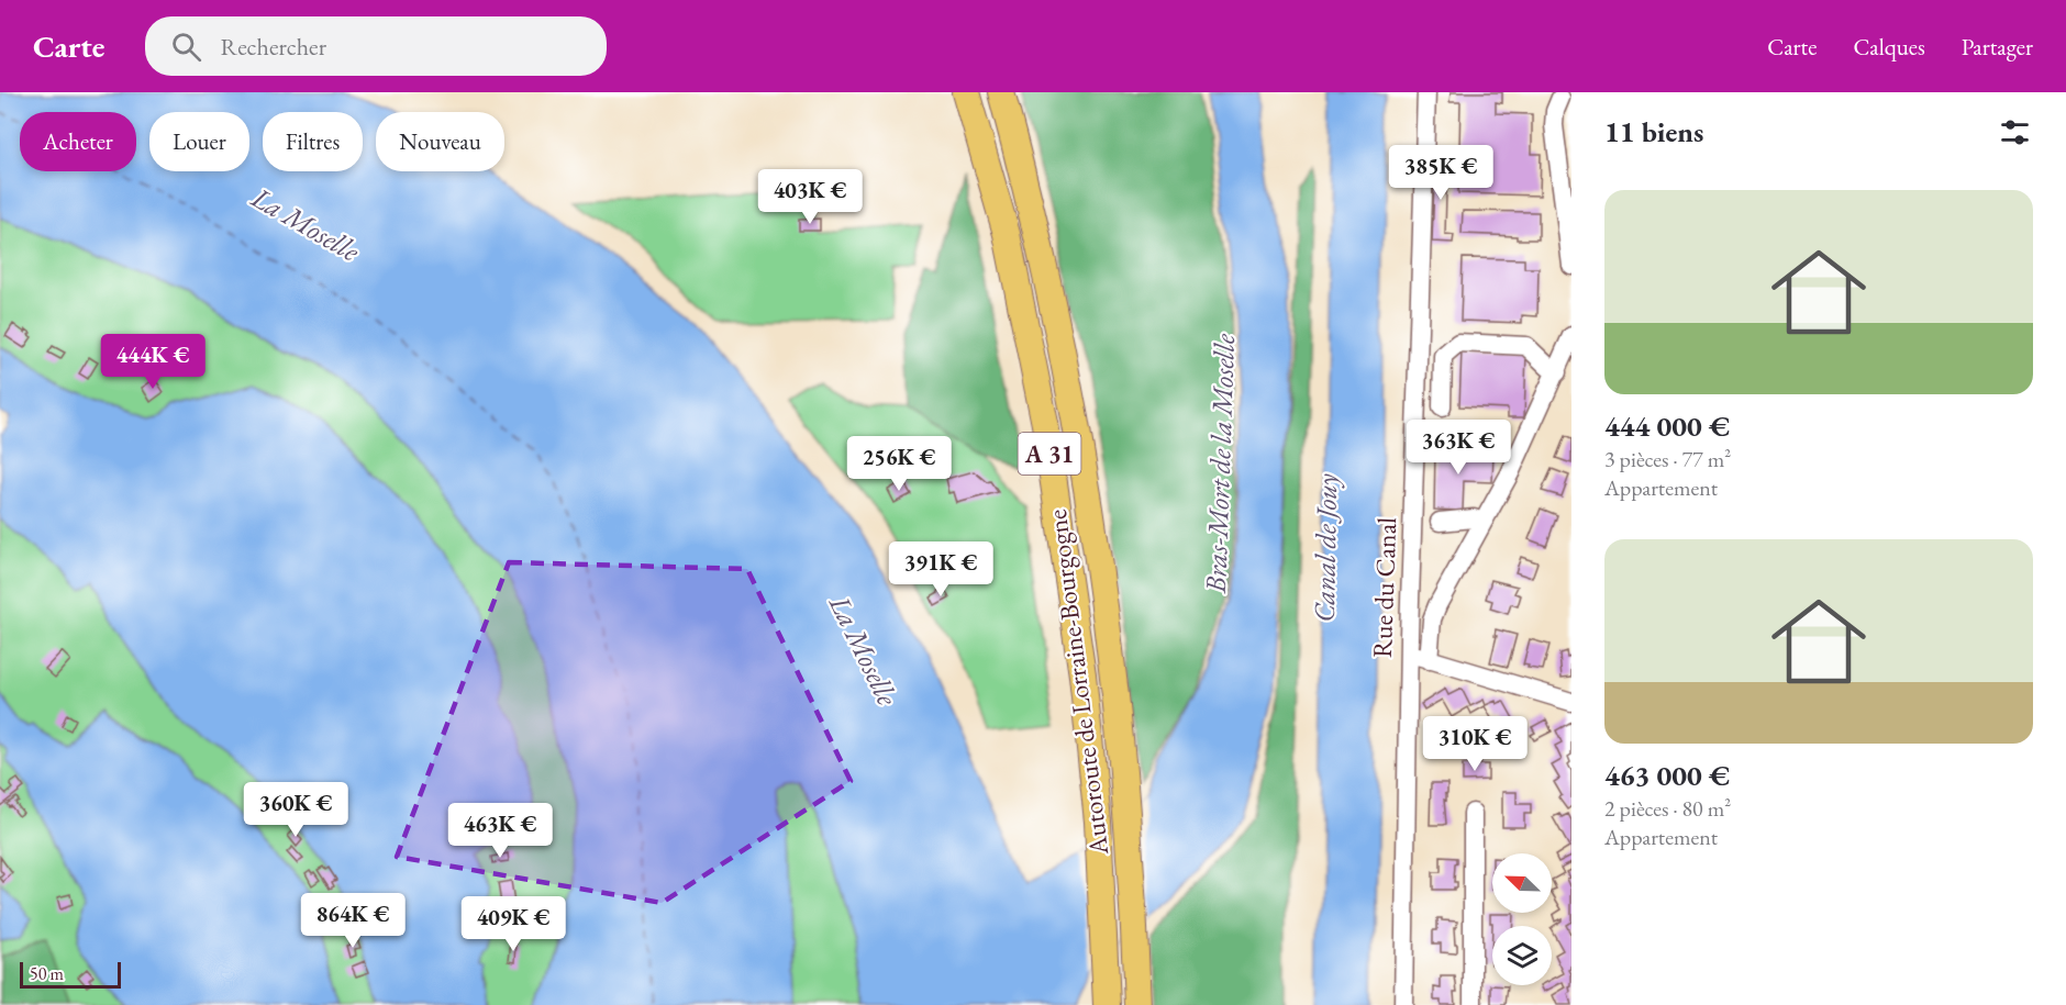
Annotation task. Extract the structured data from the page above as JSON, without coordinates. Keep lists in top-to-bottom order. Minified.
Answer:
{"streets":{"highway":["A 31","Autoroute de Lorraine-Bourgogne"],"street":["Rue du Canal"]},"water":["La Moselle","Bras-Mort de la Moselle","Canal de Jouy"],"scale_bar":"50 m","north":"top left","page":{"header":"Carte","search":"Rechercher","nav":["Carte","Calques","Partager"],"heading":"11 biens","chip":["Acheter","Louer","Filtres","Nouveau"],"price":["385K €","403K €","444K €","363K €","256K €","391K €","310K €","360K €","463K €","864K €","409K €"],"list":[{"name":"444 000 €","note":"3 pièces · 77 m² · Appartement"},{"name":"463 000 €","note":"2 pièces · 80 m² · Appartement"}],"scale":"50 m"}}
